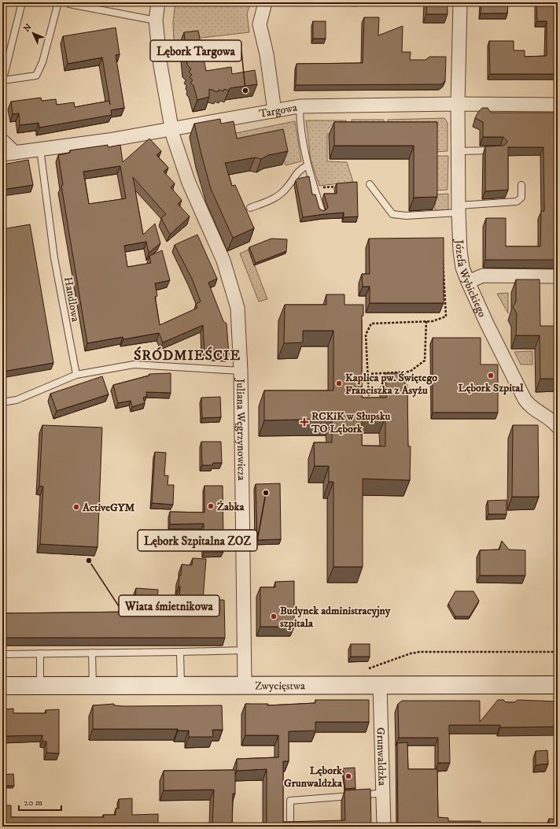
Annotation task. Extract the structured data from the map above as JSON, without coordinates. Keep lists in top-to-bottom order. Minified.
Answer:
{"streets":{"main road":["Zwycięstwa"],"street":["Targowa","Józefa Wybickiego","Juliana Węgrzynowicza","Grunwaldzka"],"lane":["Handlowa"]},"crossings":[["Targowa","Józefa Wybickiego"],["Targowa","Handlowa"],["Targowa","Juliana Węgrzynowicza"],["Juliana Węgrzynowicza","Zwycięstwa"],["Zwycięstwa","Grunwaldzka"]],"districts":["ŚRÓDMIEŚCIE"],"places":{"other":["Lębork Targowa","Lębork Szpital","Kaplica pw. Świętego Franciszka z Asyżu","Lębork Szpitalna ZOZ","Żabka","ActiveGYM","Wiata śmietnikowa","Budynek administracyjny szpitala","Lębork Grunwaldzka"],"health":["RCKiK w Słupsku TO Lębork"]},"scale_bar":"20 m","north":"top left"}
